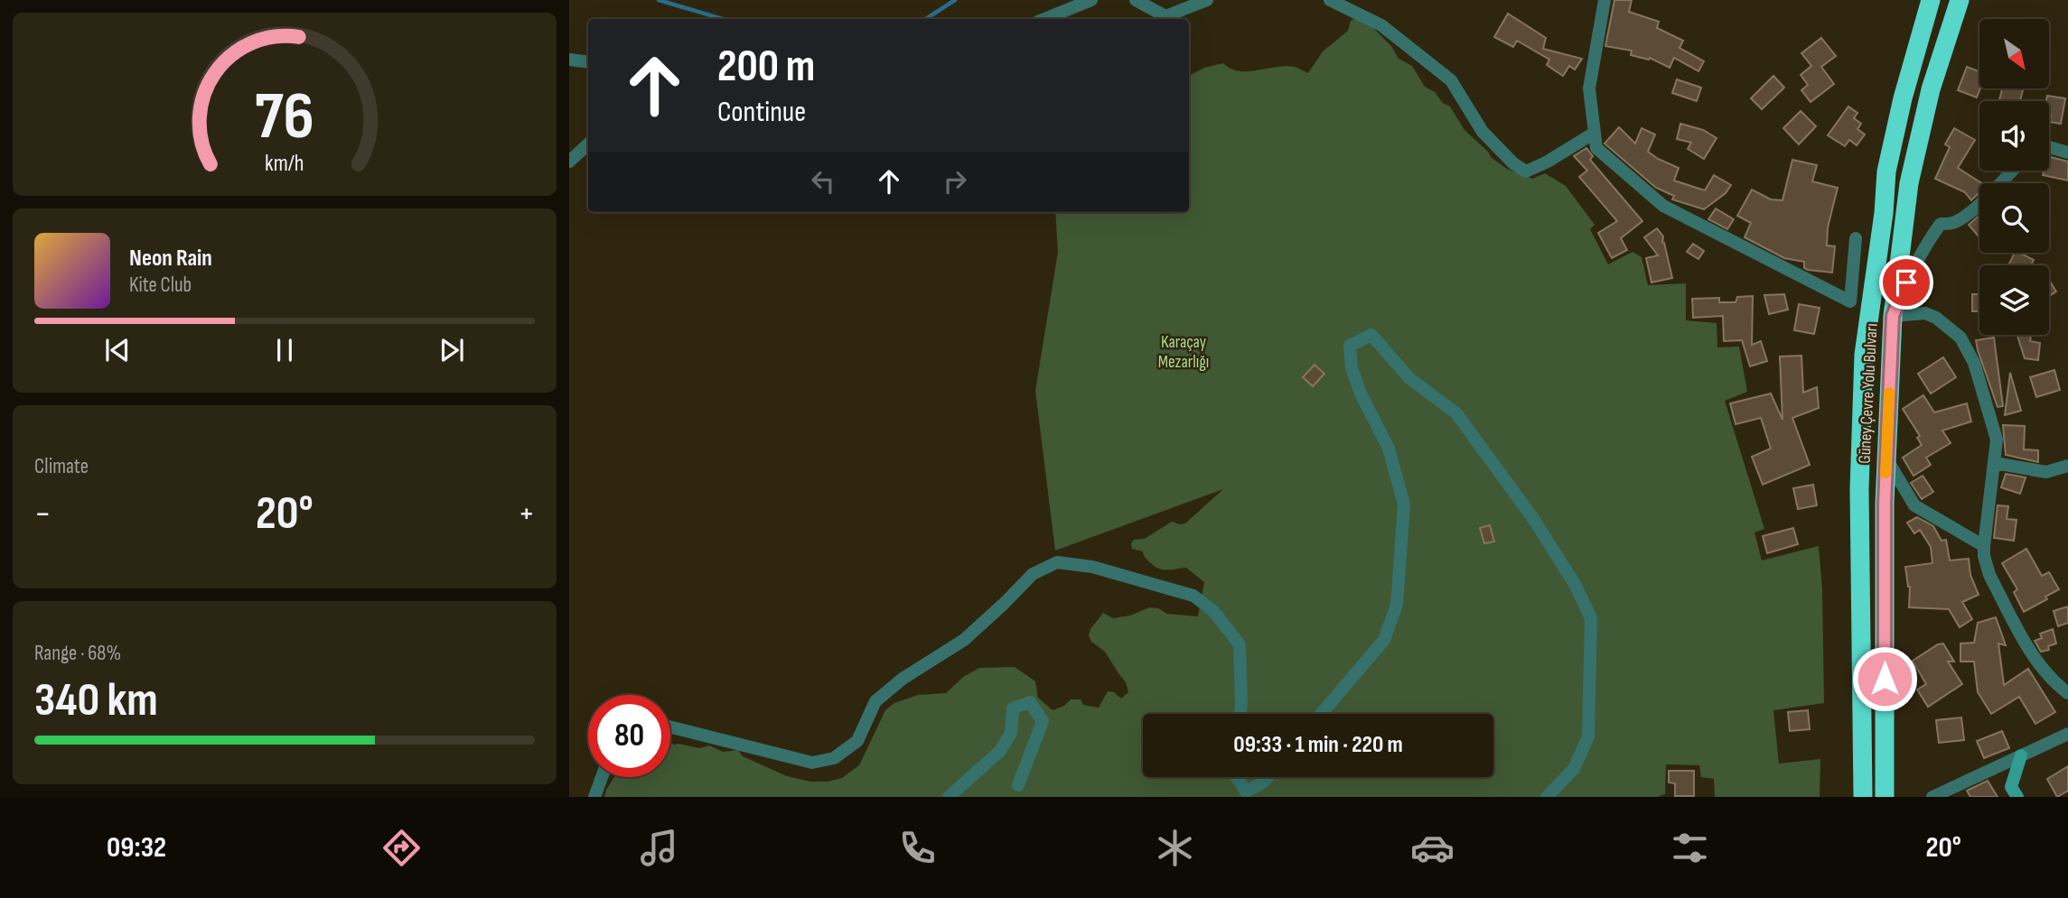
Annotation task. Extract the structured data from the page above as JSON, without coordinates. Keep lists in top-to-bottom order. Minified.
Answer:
{"streets":{"highway":["Güney Çevre Yolu Bulvarı"]},"parks":["Karaçay Mezarlığı"],"north":"bottom right","page":{"turn":["200 m","Continue"],"song":["Neon Rain","Kite Club"],"tile":["Climate",["Range · 68%","340 km"]],"heat":["−","20°","+"],"limit":"80","trip":"09:33 · 1 min · 220 m","tabs":["09:32","20°"],"gauge":["76","km/h"]}}
